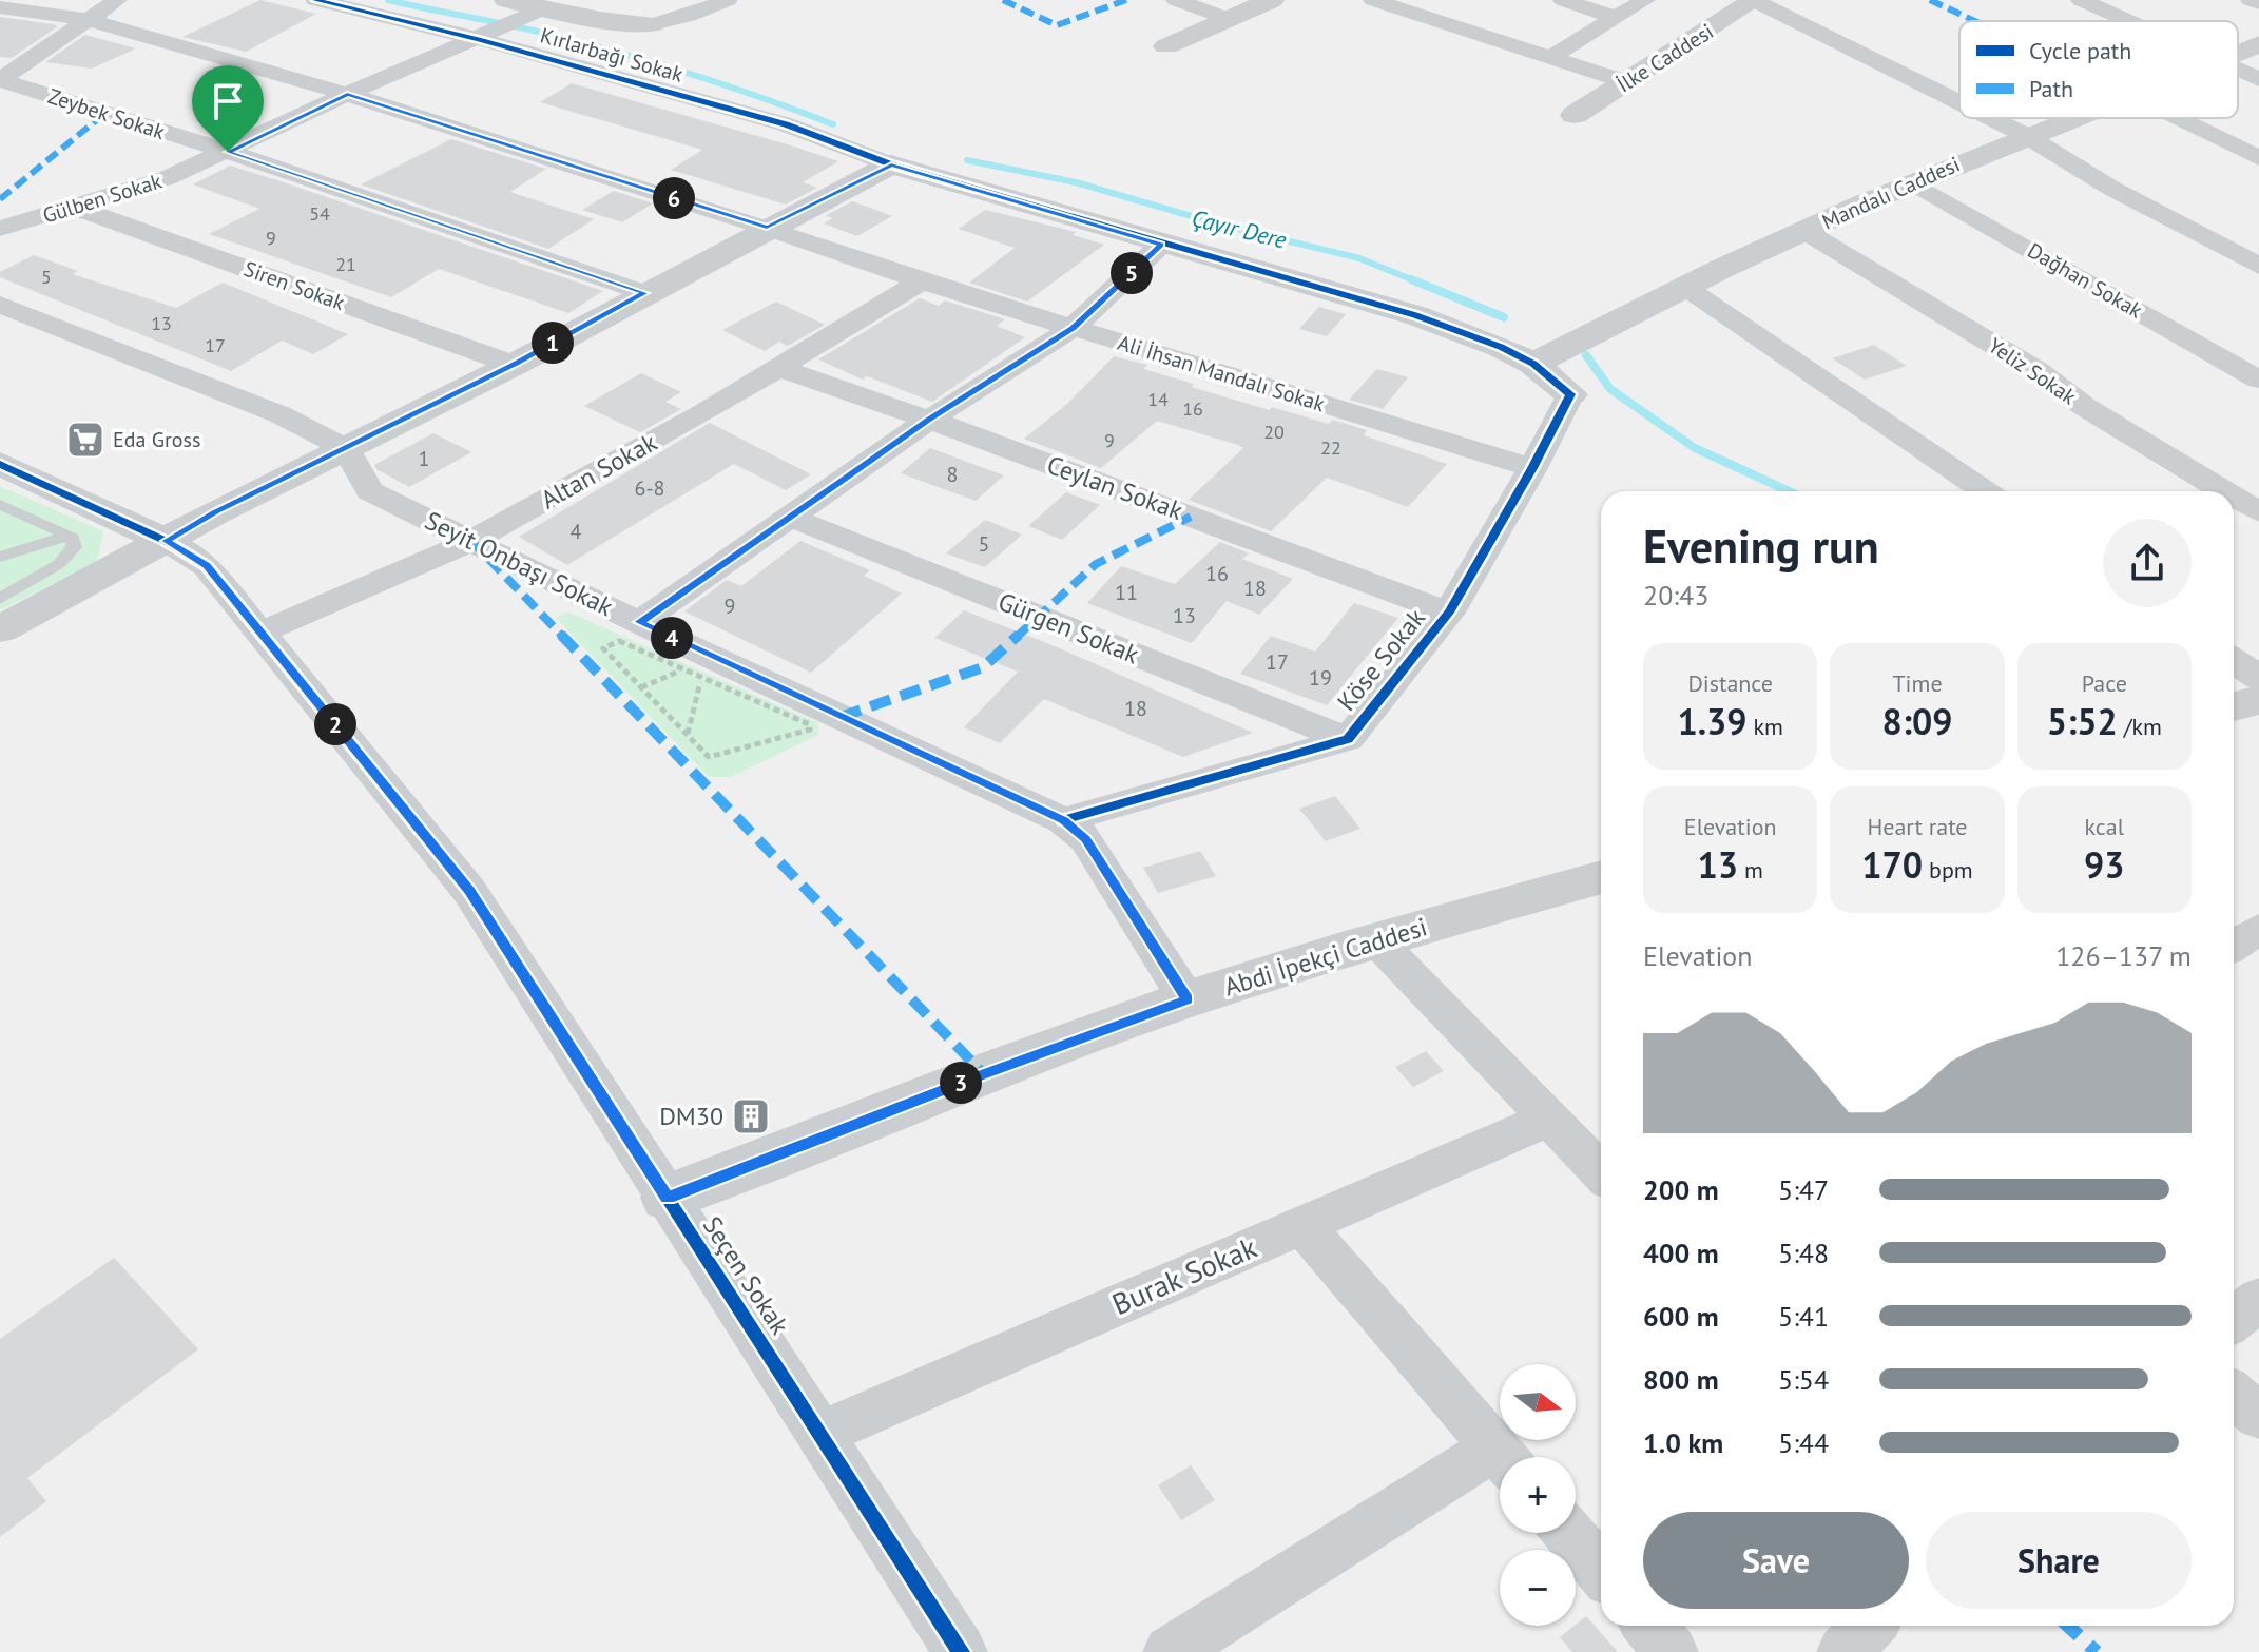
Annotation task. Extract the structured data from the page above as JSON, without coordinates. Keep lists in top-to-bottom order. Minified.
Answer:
{"streets":{"street":["Kırlarbağı Sokak","İlke Caddesi","Zeybek Sokak","Mandalı Caddesi","Gülben Sokak","Dağhan Sokak","Siren Sokak","Yeliz Sokak","Ali İhsan Mandalı Sokak","Altan Sokak","Ceylan Sokak","Seyit Onbaşı Sokak","Gürgen Sokak","Köse Sokak","Abdi İpekçi Caddesi","Seçen Sokak","Burak Sokak"]},"crossings":[["Kırlarbağı Sokak","Gülben Sokak"],["Zeybek Sokak","Gülben Sokak"],["Mandalı Caddesi","Dağhan Sokak"],["Mandalı Caddesi","Yeliz Sokak"],["Gülben Sokak","Siren Sokak"],["Gülben Sokak","Ali İhsan Mandalı Sokak"],["Ali İhsan Mandalı Sokak","Altan Sokak"],["Ali İhsan Mandalı Sokak","Köse Sokak"],["Altan Sokak","Ceylan Sokak"],["Altan Sokak","Seyit Onbaşı Sokak"],["Altan Sokak","Seçen Sokak"],["Ceylan Sokak","Köse Sokak"],["Seyit Onbaşı Sokak","Köse Sokak"],["Seyit Onbaşı Sokak","Abdi İpekçi Caddesi"],["Gürgen Sokak","Köse Sokak"],["Abdi İpekçi Caddesi","Seçen Sokak"],["Seçen Sokak","Burak Sokak"]],"water":["Çayır Dere"],"places":{"supermarket":["Eda Gross"],"building":["DM30"]},"house_numbers":["54","9","21","5","13","17","14","16","20","9","22","1","8","6-8","4","5","16","18","11","9","13","17","19","18"],"legend":["Cycle path","Path"],"north":"right","page":{"pins":["6","5","1","4","2","3"],"heading":["Evening run","20:43"],"stats":[["Distance","1.39 km"],["Time","8:09"],["Pace","5:52 /km"],["Elevation","13 m"],["Heart rate","170 bpm"],["kcal","93"]],"chart":["Elevation","126–137 m"],"list":[{"name":"200 m","note":"5:47"},{"name":"400 m","note":"5:48"},{"name":"600 m","note":"5:41"},{"name":"800 m","note":"5:54"},{"name":"1.0 km","note":"5:44"}],"map_buttons":["+","−"],"buttons":["Save","Share"]}}
